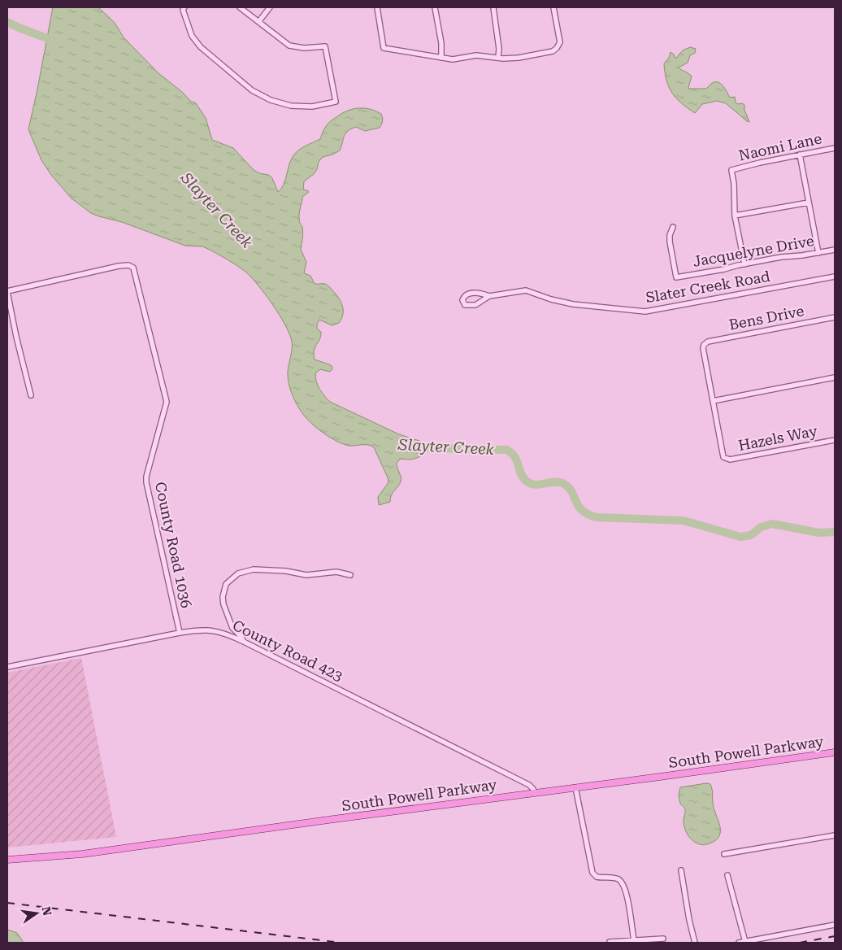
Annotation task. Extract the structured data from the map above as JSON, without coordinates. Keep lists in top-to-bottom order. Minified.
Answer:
{"streets":{"main road":["South Powell Parkway"],"street":["Naomi Lane","Jacquelyne Drive","Slater Creek Road","Bens Drive","Hazels Way","County Road 1036","County Road 423"]},"crossings":[["Bens Drive","Hazels Way"],["County Road 1036","County Road 423"],["County Road 423","South Powell Parkway"]],"water":["Slayter Creek"],"north":"right"}
